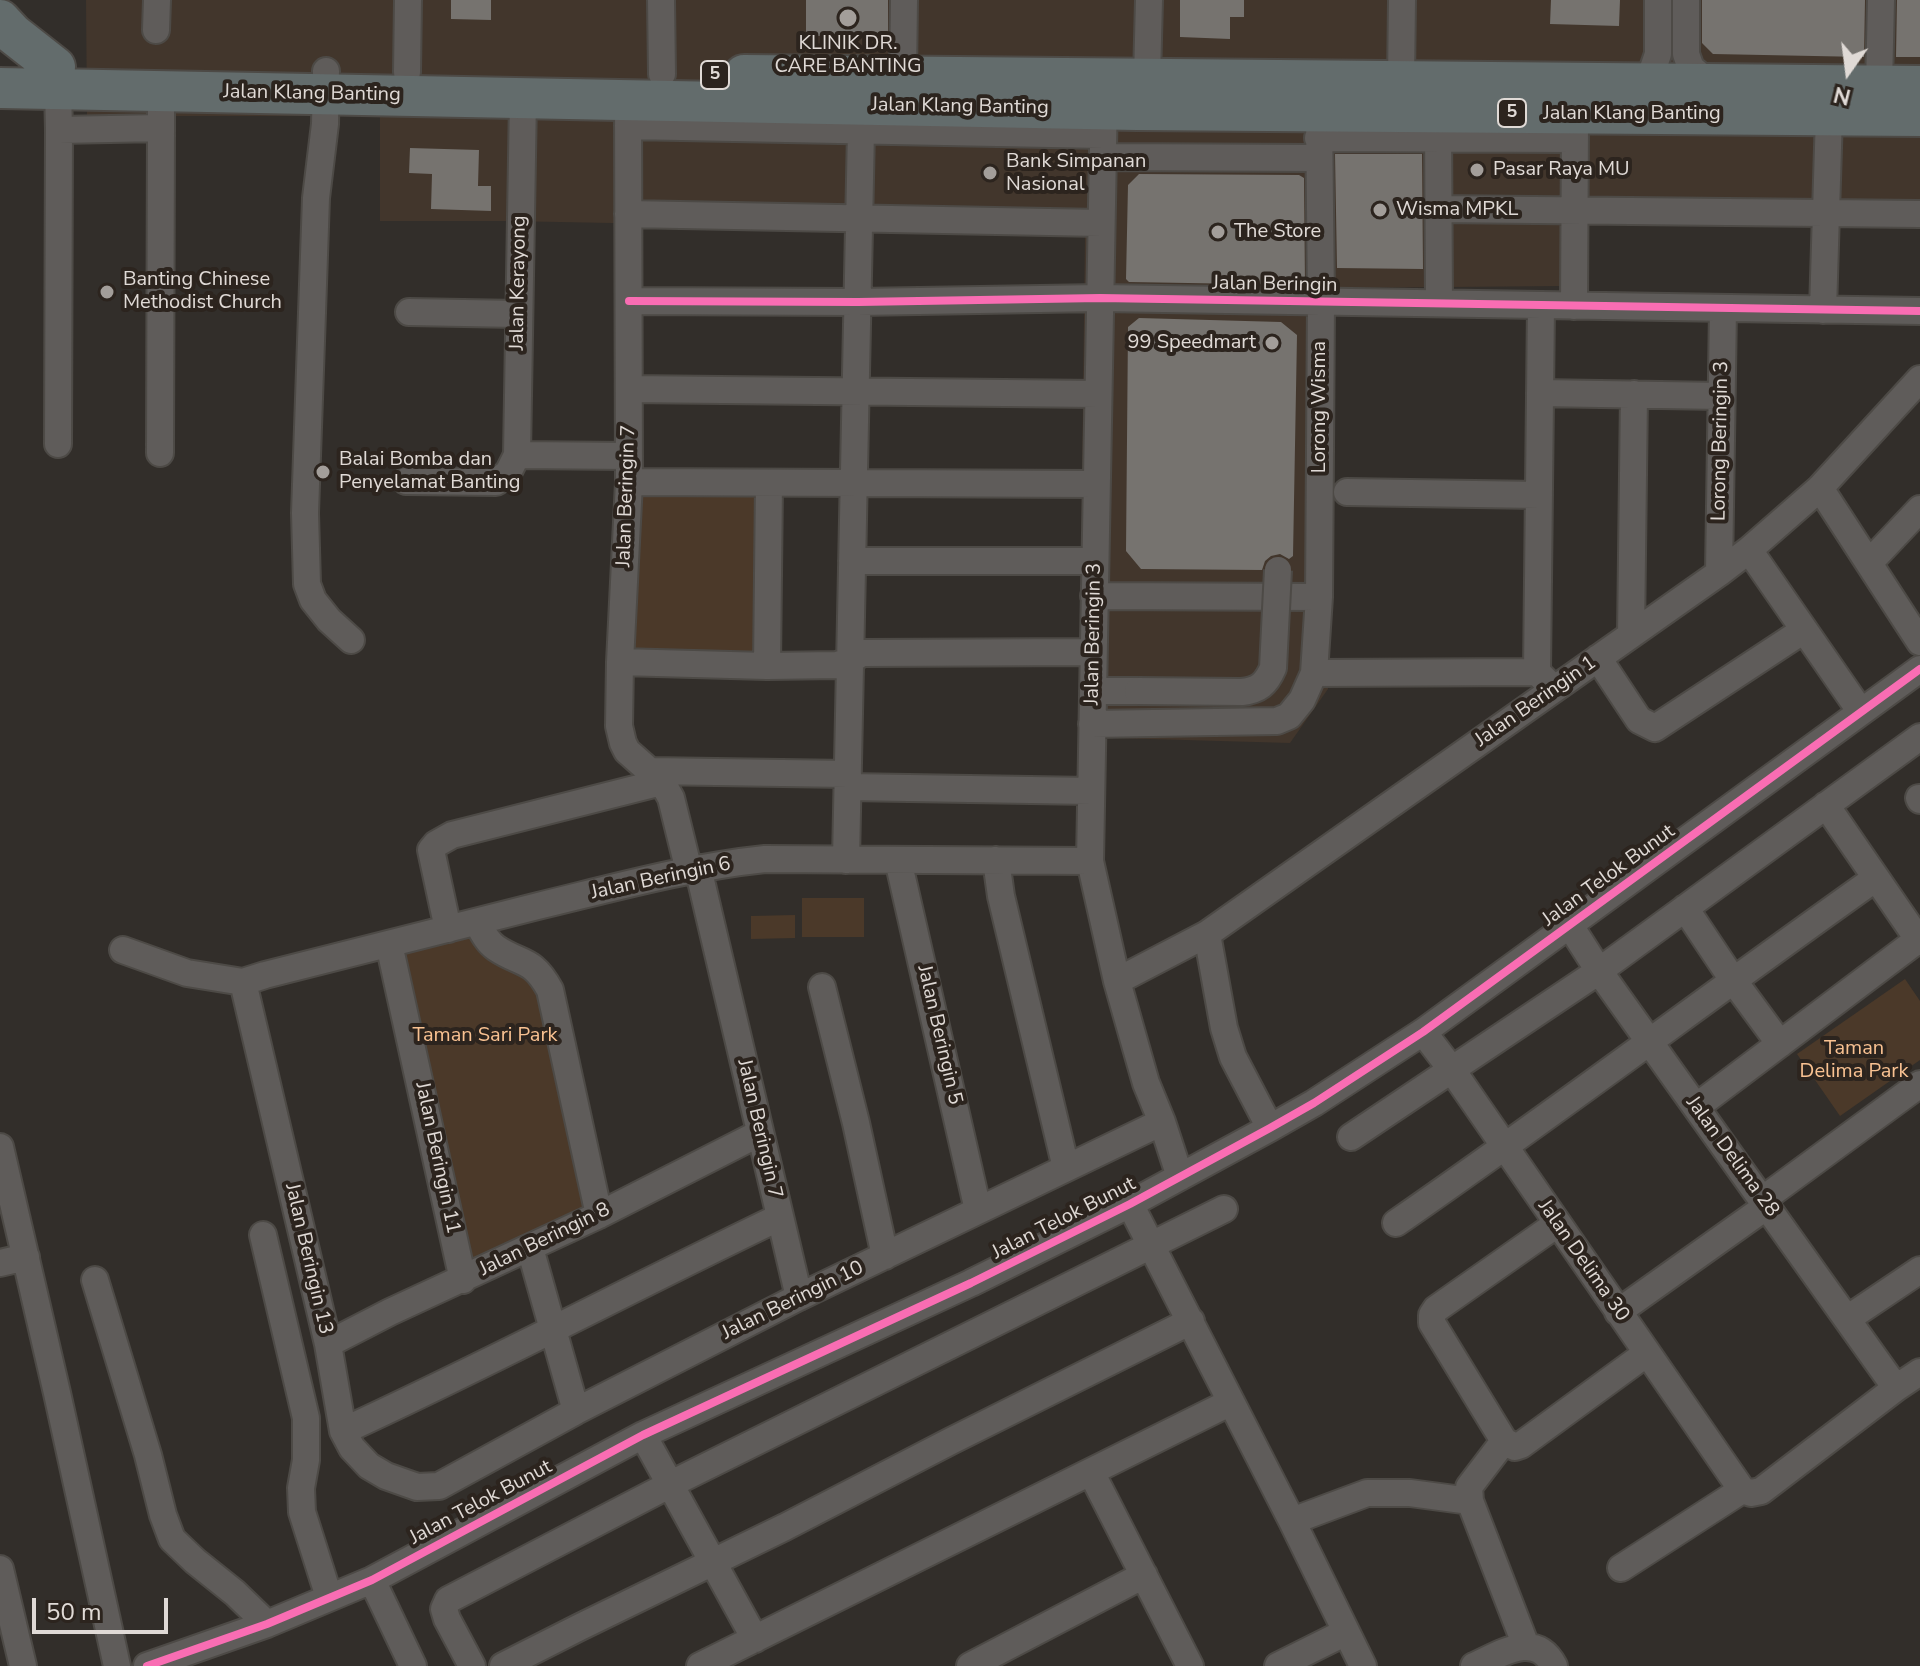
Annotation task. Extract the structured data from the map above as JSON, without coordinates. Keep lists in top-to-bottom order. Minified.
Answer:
{"streets":{"highway":["5","Jalan Klang Banting"],"street":["Jalan Kerayong","Jalan Beringin","Lorong Wisma","Lorong Beringin 3","Jalan Beringin 7","Jalan Beringin 3","Jalan Beringin 1","Jalan Telok Bunut","Jalan Beringin 6","Jalan Beringin 5","Jalan Delima 28","Jalan Beringin 11","Jalan Beringin 8","Jalan Beringin 13","Jalan Delima 30","Jalan Beringin 10"]},"crossings":[["Jalan Klang Banting","Jalan Kerayong"],["Jalan Klang Banting","Lorong Wisma"],["Jalan Klang Banting","Jalan Beringin 7"],["Jalan Klang Banting","Jalan Beringin 3"],["Jalan Beringin","Lorong Wisma"],["Jalan Beringin","Lorong Beringin 3"],["Jalan Beringin","Jalan Beringin 7"],["Jalan Beringin","Jalan Beringin 3"],["Lorong Wisma","Jalan Beringin 3"],["Lorong Beringin 3","Jalan Beringin 1"],["Jalan Beringin 7","Jalan Beringin 6"],["Jalan Beringin 7","Jalan Beringin 8"],["Jalan Beringin 7","Jalan Beringin 10"],["Jalan Beringin 3","Jalan Beringin 1"],["Jalan Beringin 3","Jalan Telok Bunut"],["Jalan Beringin 3","Jalan Beringin 6"],["Jalan Beringin 3","Jalan Beringin 10"],["Jalan Telok Bunut","Jalan Delima 28"],["Jalan Telok Bunut","Jalan Delima 30"],["Jalan Beringin 6","Jalan Beringin 5"],["Jalan Beringin 6","Jalan Beringin 11"],["Jalan Beringin 6","Jalan Beringin 13"],["Jalan Beringin 5","Jalan Beringin 10"],["Jalan Beringin 11","Jalan Beringin 8"],["Jalan Beringin 8","Jalan Beringin 13"],["Jalan Beringin 13","Jalan Beringin 10"]],"parks":["Taman Sari Park","Taman Delima Park"],"places":["KLINIK DR. CARE BANTING","Pasar Raya MU","Bank Simpanan Nasional","Wisma MPKL","The Store","Banting Chinese Methodist Church","99 Speedmart","Balai Bomba dan Penyelamat Banting"],"scale_bar":"50 m","north":"bottom"}
